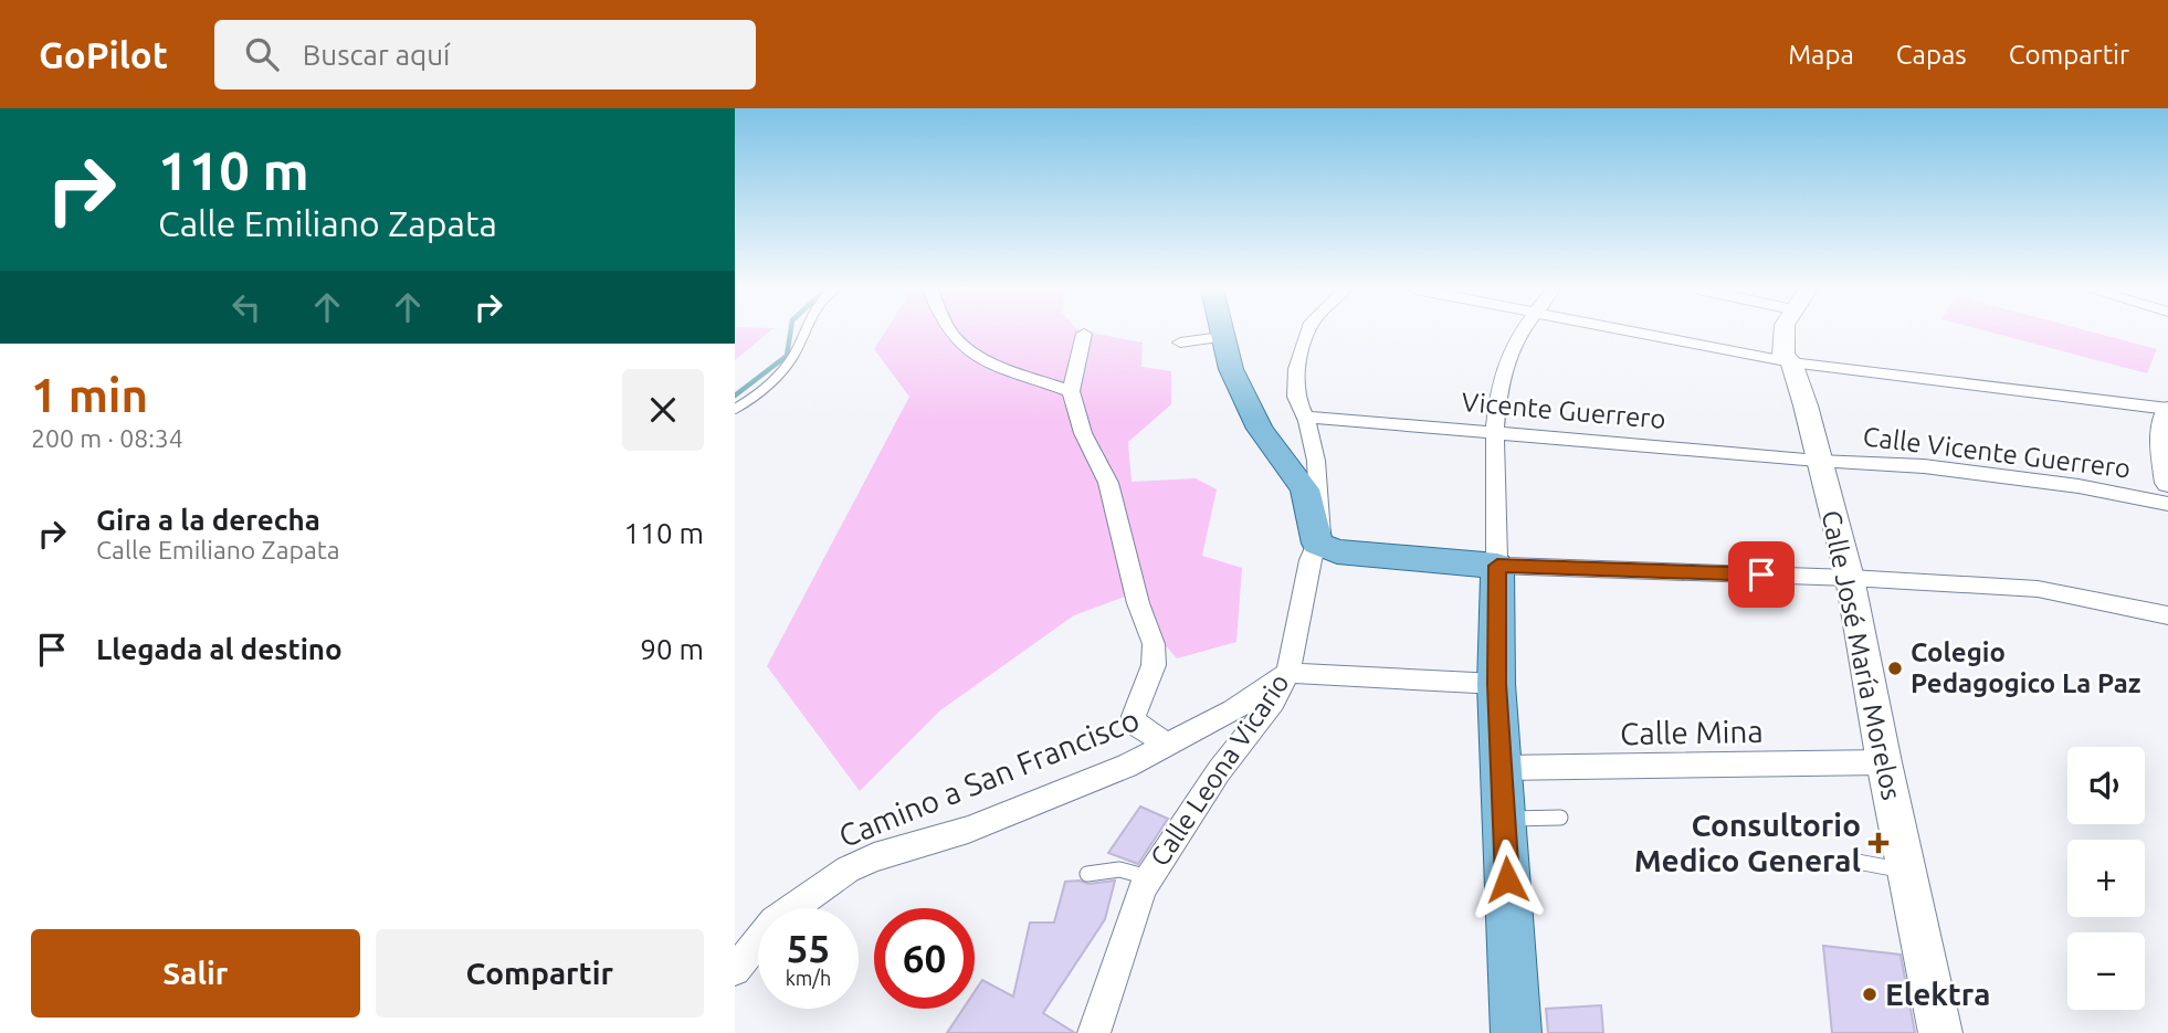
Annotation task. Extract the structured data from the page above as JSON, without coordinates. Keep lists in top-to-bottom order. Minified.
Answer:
{"streets":{"main road":["Calle José María Morelos"],"street":["Vicente Guerrero","Calle Vicente Guerrero","Calle Mina","Calle Leona Vicario","Camino a San Francisco"]},"crossings":[["Vicente Guerrero","Calle Vicente Guerrero"],["Vicente Guerrero","Calle José María Morelos"],["Vicente Guerrero","Calle Leona Vicario"],["Calle Vicente Guerrero","Calle José María Morelos"],["Calle José María Morelos","Calle Mina"],["Calle Leona Vicario","Camino a San Francisco"]],"places":{"other":["Colegio Pedagogico La Paz","Elektra"],"health":["Consultorio Medico General"]},"page":{"header":"GoPilot","search":"Buscar aquí","nav":["Mapa","Capas","Compartir"],"turn":["110 m","Calle Emiliano Zapata"],"heading":["1 min","200 m · 08:34"],"list":[{"name":"Gira a la derecha","note":"Calle Emiliano Zapata","value":"110 m"},{"name":"Llegada al destino","value":"90 m"}],"map_buttons":["+","−"],"speed":"55 km/h","limit":"60","buttons":["Salir","Compartir"]}}
